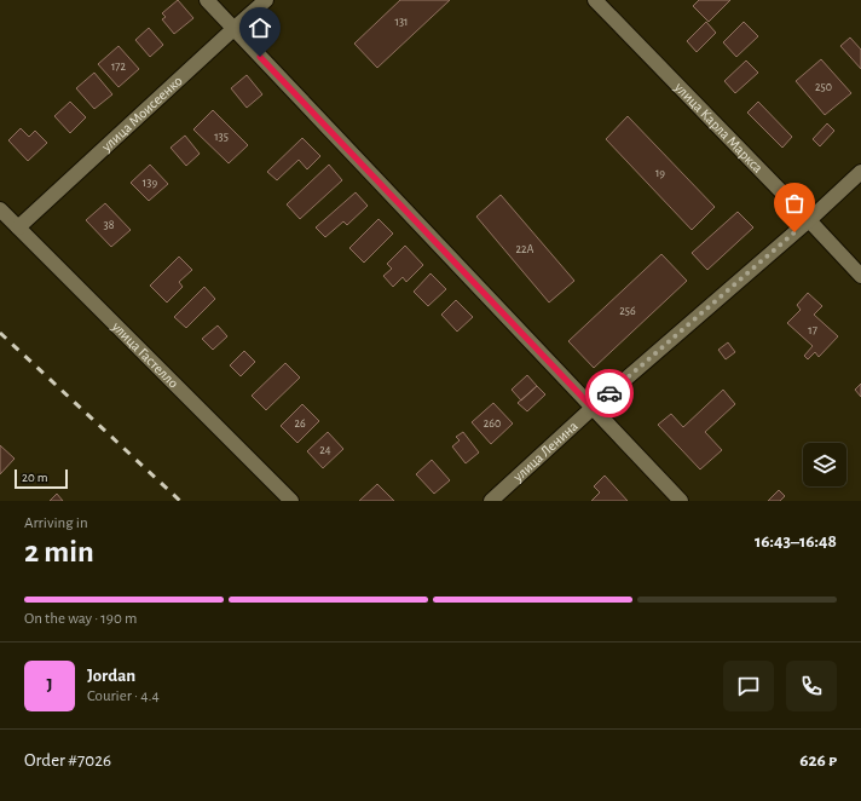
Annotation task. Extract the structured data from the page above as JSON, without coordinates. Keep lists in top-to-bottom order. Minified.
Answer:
{"streets":{"street":["улица Моисеенко","улица Карла Маркса","улица Гастелло","улица Ленина"]},"crossings":[["улица Моисеенко","улица Гастелло"],["улица Карла Маркса","улица Ленина"]],"house_numbers":["131","172","250","135","19","139","38","22А","256","17","26","260","24"],"scale_bar":"20 m","page":{"scale":"20 m","heading":["2 min","Arriving in","16:43–16:48"],"panel":["Jordan","Courier · 4.4","Order #7026","626 ₽"],"bar":"On the way · 190 m","round":"J"}}
